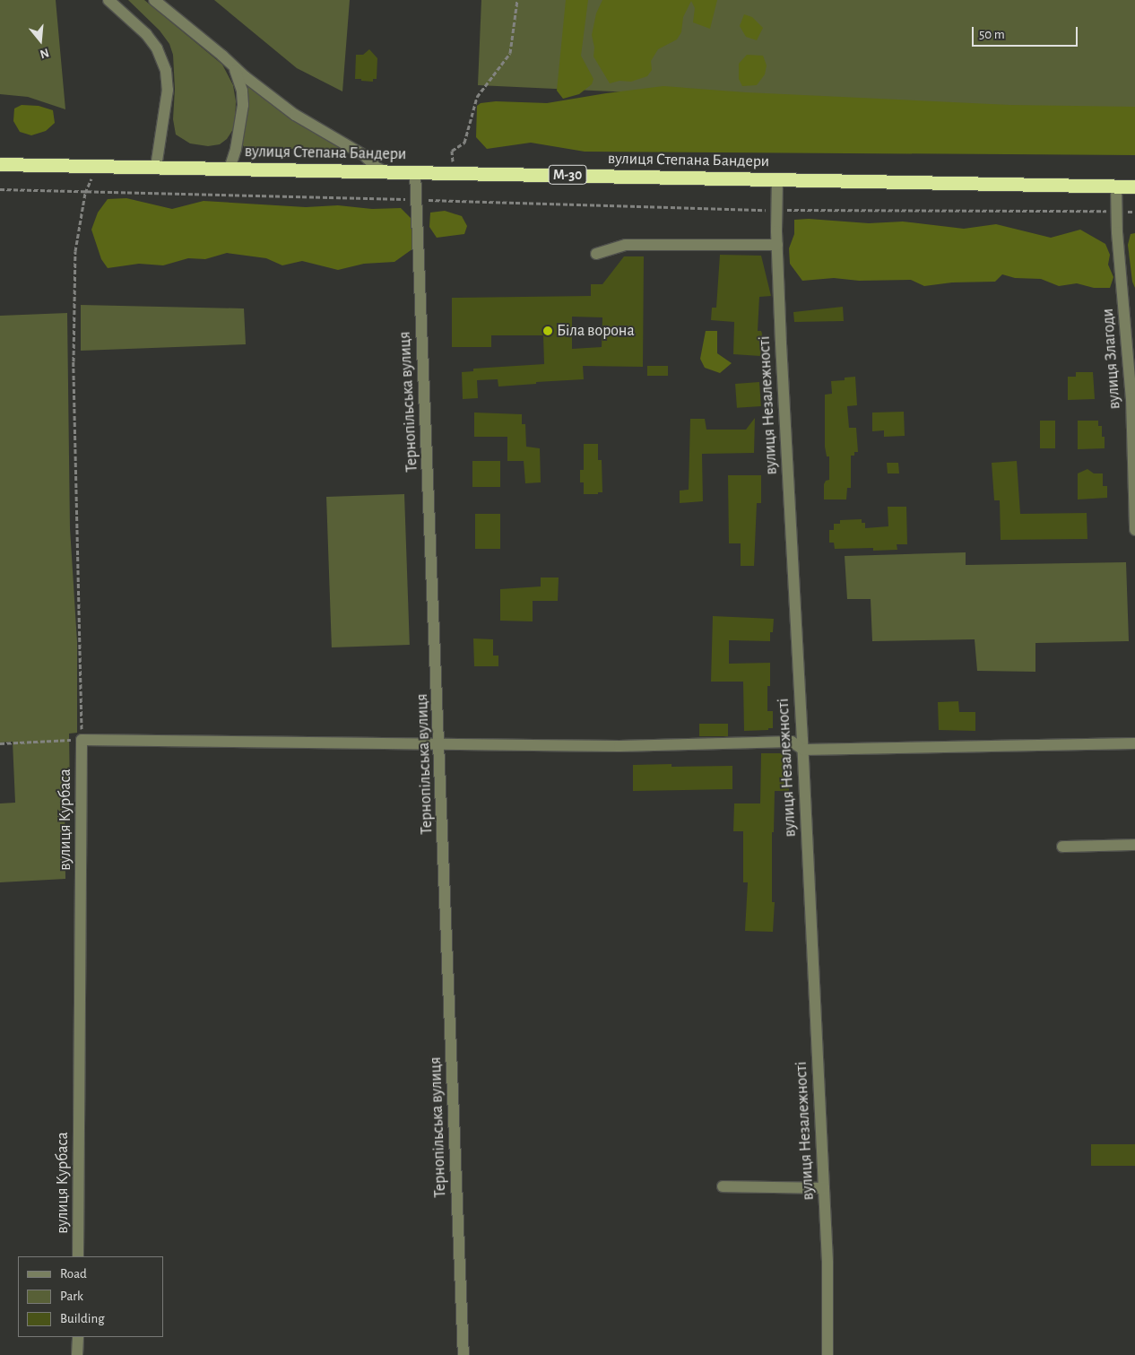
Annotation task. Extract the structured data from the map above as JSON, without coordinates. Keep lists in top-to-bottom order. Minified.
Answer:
{"streets":{"highway":["вулиця Степана Бандери","М-30"],"street":["вулиця Злагоди","Тернопільська вулиця","вулиця Незалежності","вулиця Курбаса"]},"crossings":[["вулиця Степана Бандери","вулиця Злагоди"],["вулиця Степана Бандери","Тернопільська вулиця"],["вулиця Степана Бандери","вулиця Незалежності"]],"places":["Біла ворона"],"legend":["Road","Park","Building"],"scale_bar":"50 m","north":"bottom"}
